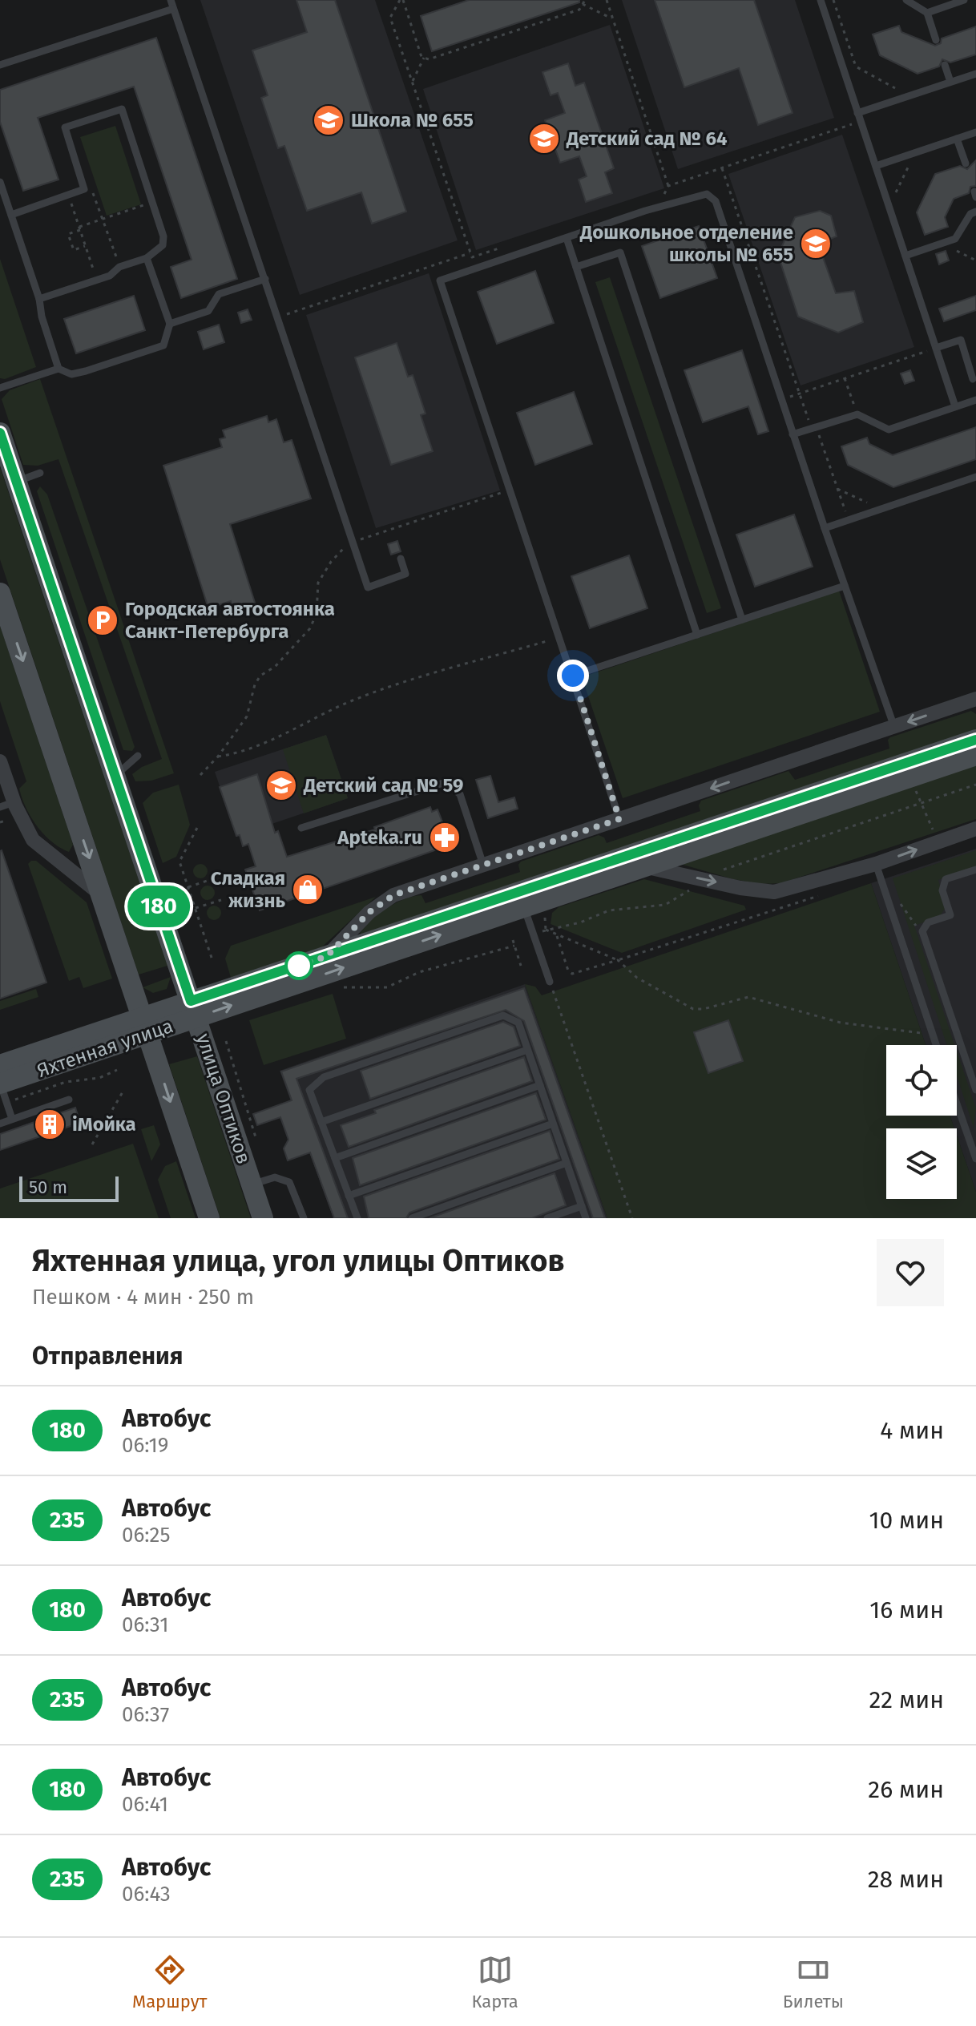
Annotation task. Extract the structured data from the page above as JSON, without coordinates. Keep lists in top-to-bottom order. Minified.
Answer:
{"streets":{"street":["Яхтенная улица","улица Оптиков"]},"crossings":[["Яхтенная улица","улица Оптиков"]],"places":{"school or university":["Школа № 655","Детский сад № 64","Дошкольное отделение школы № 655","Детский сад № 59"],"parking":["Городская автостоянка Санкт-Петербурга"],"pharmacy":["Apteka.ru"],"shop":["Сладкая жизнь"],"building":["iМойка"]},"lines":["bus line 180"],"scale_bar":"50 m","page":{"on_map":"180","scale":"50 m","heading":[["Яхтенная улица, угол улицы Оптиков","Пешком · 4 мин · 250 m"],"Отправления"],"list":[{"mark":"180","name":"Автобус","note":"06:19","value":"4 мин"},{"mark":"235","name":"Автобус","note":"06:25","value":"10 мин"},{"mark":"180","name":"Автобус","note":"06:31","value":"16 мин"},{"mark":"235","name":"Автобус","note":"06:37","value":"22 мин"},{"mark":"180","name":"Автобус","note":"06:41","value":"26 мин"},{"mark":"235","name":"Автобус","note":"06:43","value":"28 мин"}],"tabs":["Маршрут","Карта","Билеты"]}}
